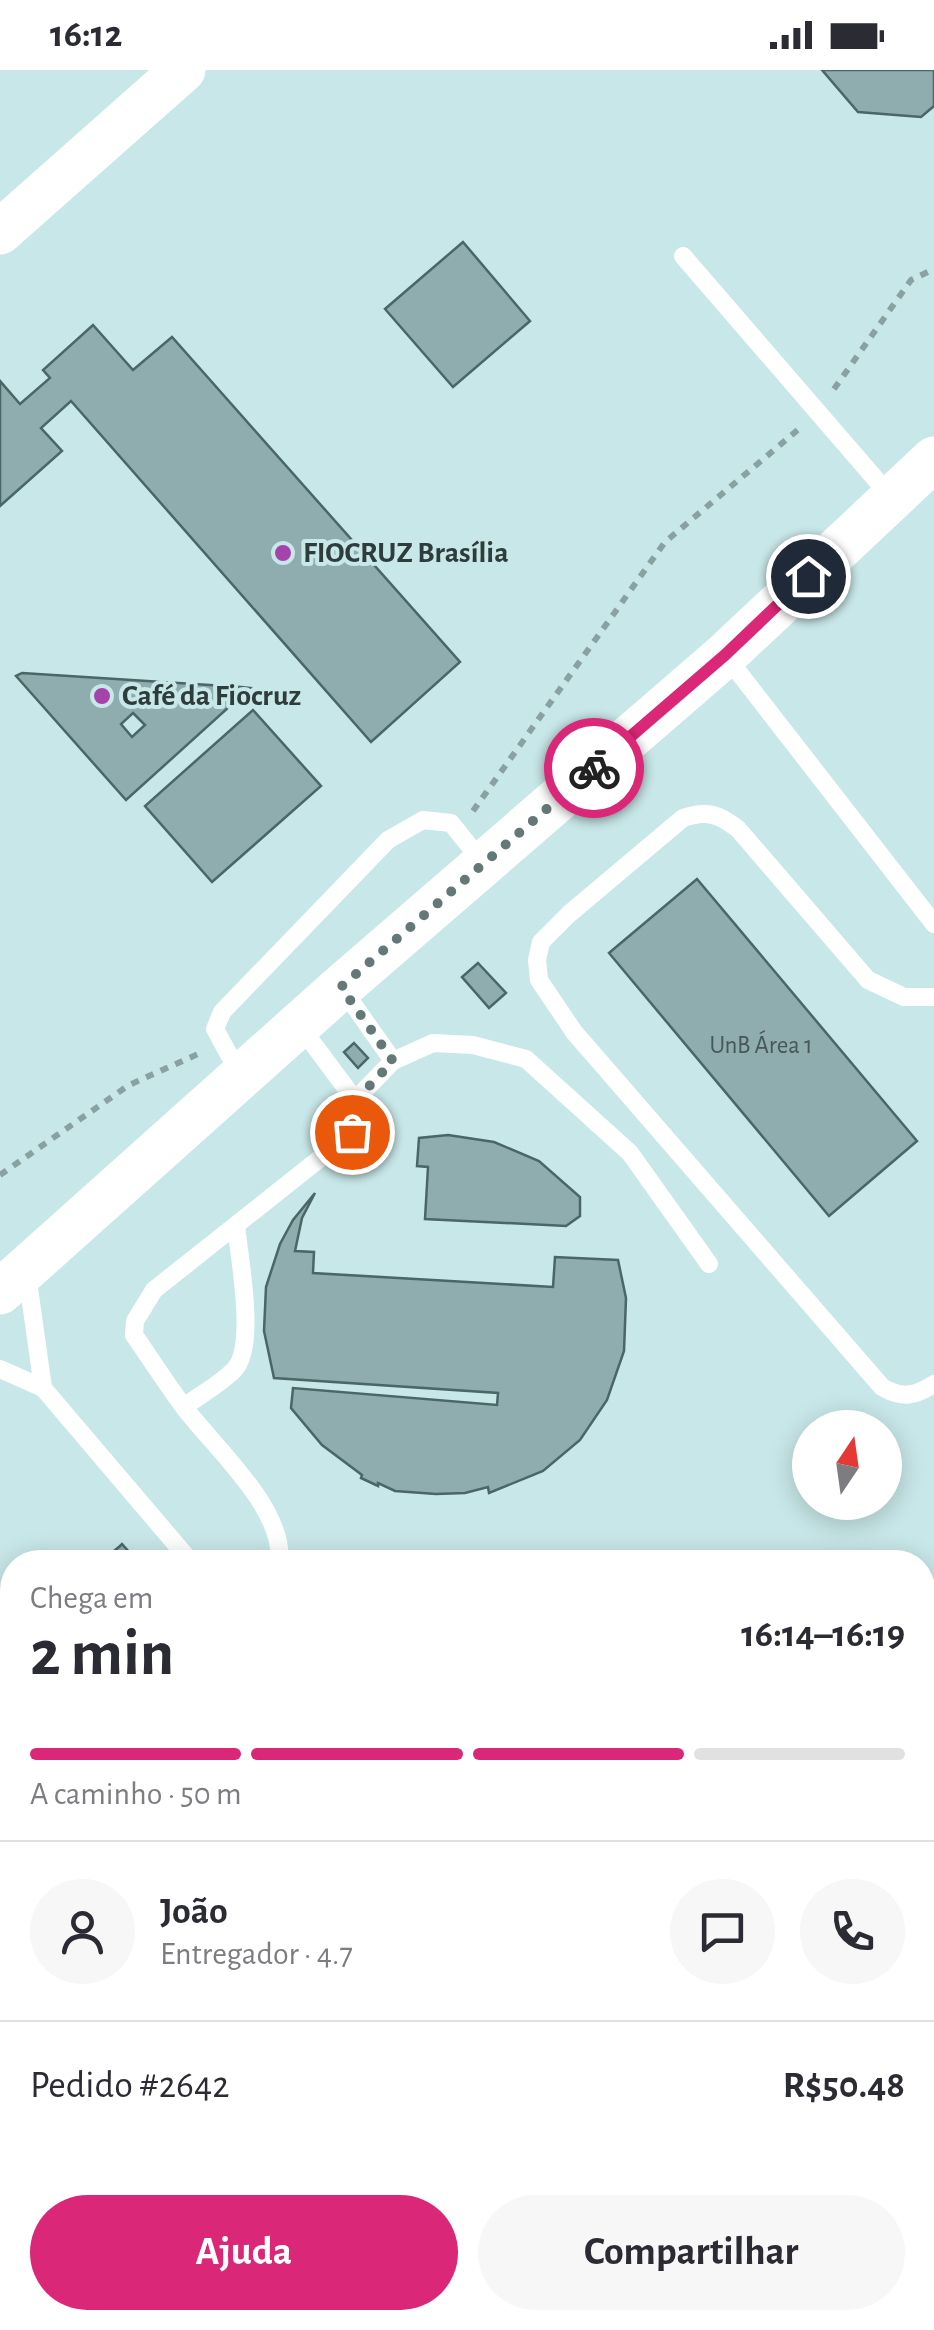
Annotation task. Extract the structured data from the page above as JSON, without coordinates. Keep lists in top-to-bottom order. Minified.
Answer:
{"places":["FIOCRUZ Brasília","Café da Fiocruz"],"house_numbers":["UnB Área 1"],"north":"top","page":{"status":"16:12","heading":["2 min","Chega em","16:14–16:19"],"panel":["João","Entregador · 4.7","Pedido #2642","R$50.48"],"bar":"A caminho · 50 m","buttons":["Ajuda","Compartilhar"]}}
